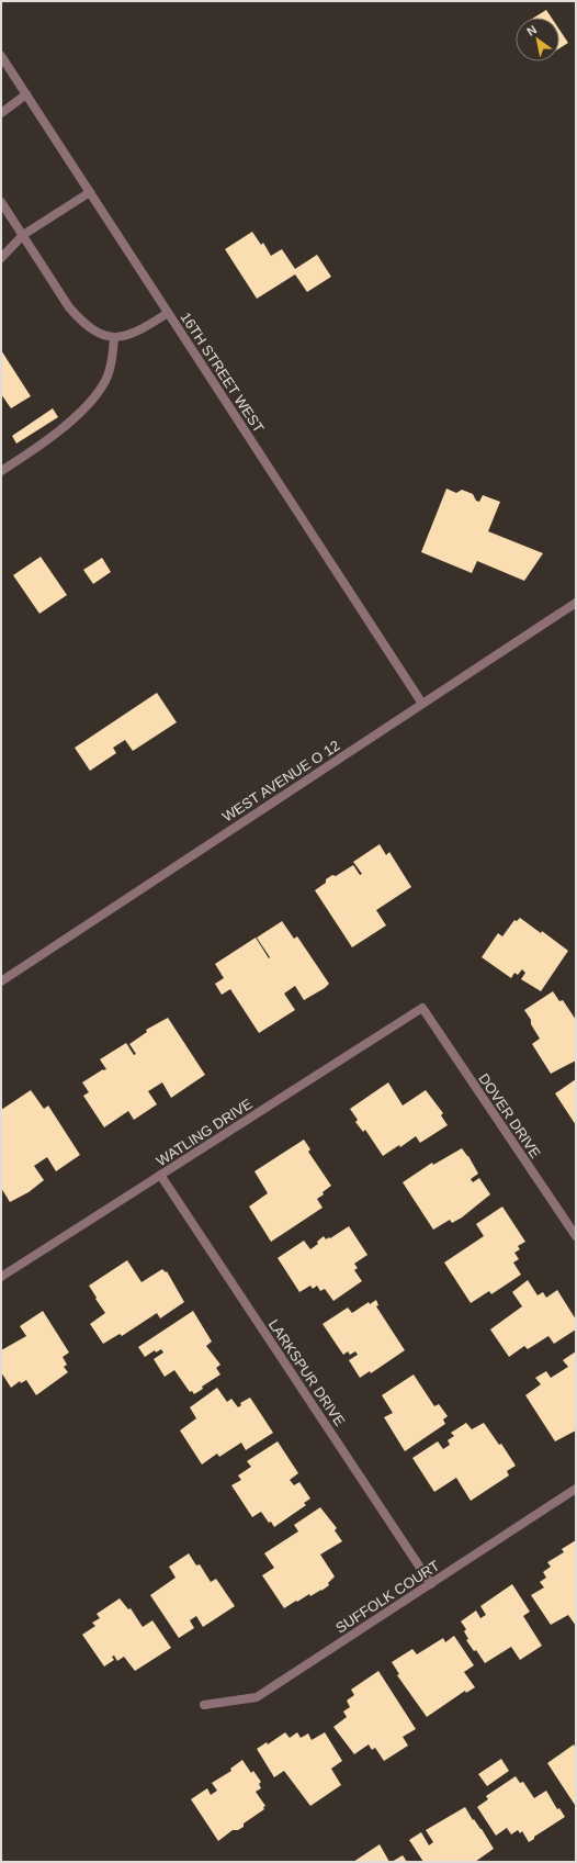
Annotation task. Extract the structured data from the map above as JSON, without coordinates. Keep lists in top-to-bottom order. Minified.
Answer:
{"streets":{"street":["16TH STREET WEST","WEST AVENUE O 12","DOVER DRIVE","WATLING DRIVE","LARKSPUR DRIVE","SUFFOLK COURT"]},"crossings":[["16TH STREET WEST","WEST AVENUE O 12"],["DOVER DRIVE","WATLING DRIVE"],["WATLING DRIVE","LARKSPUR DRIVE"],["LARKSPUR DRIVE","SUFFOLK COURT"]],"north":"top left"}
